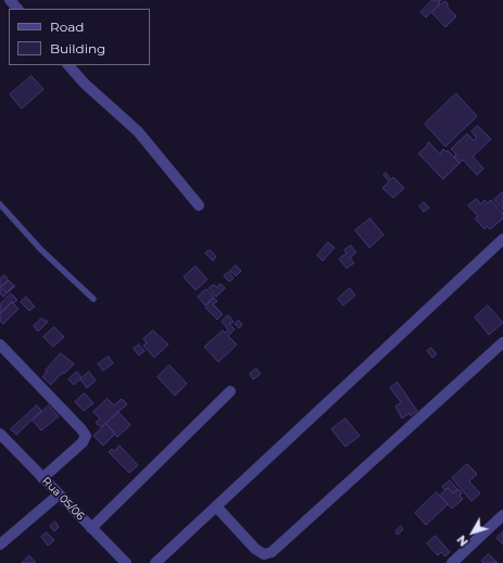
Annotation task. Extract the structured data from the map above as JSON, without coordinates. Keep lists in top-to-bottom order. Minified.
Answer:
{"streets":{"street":["Rua 05/06"]},"legend":["Road","Building"],"north":"bottom left"}
